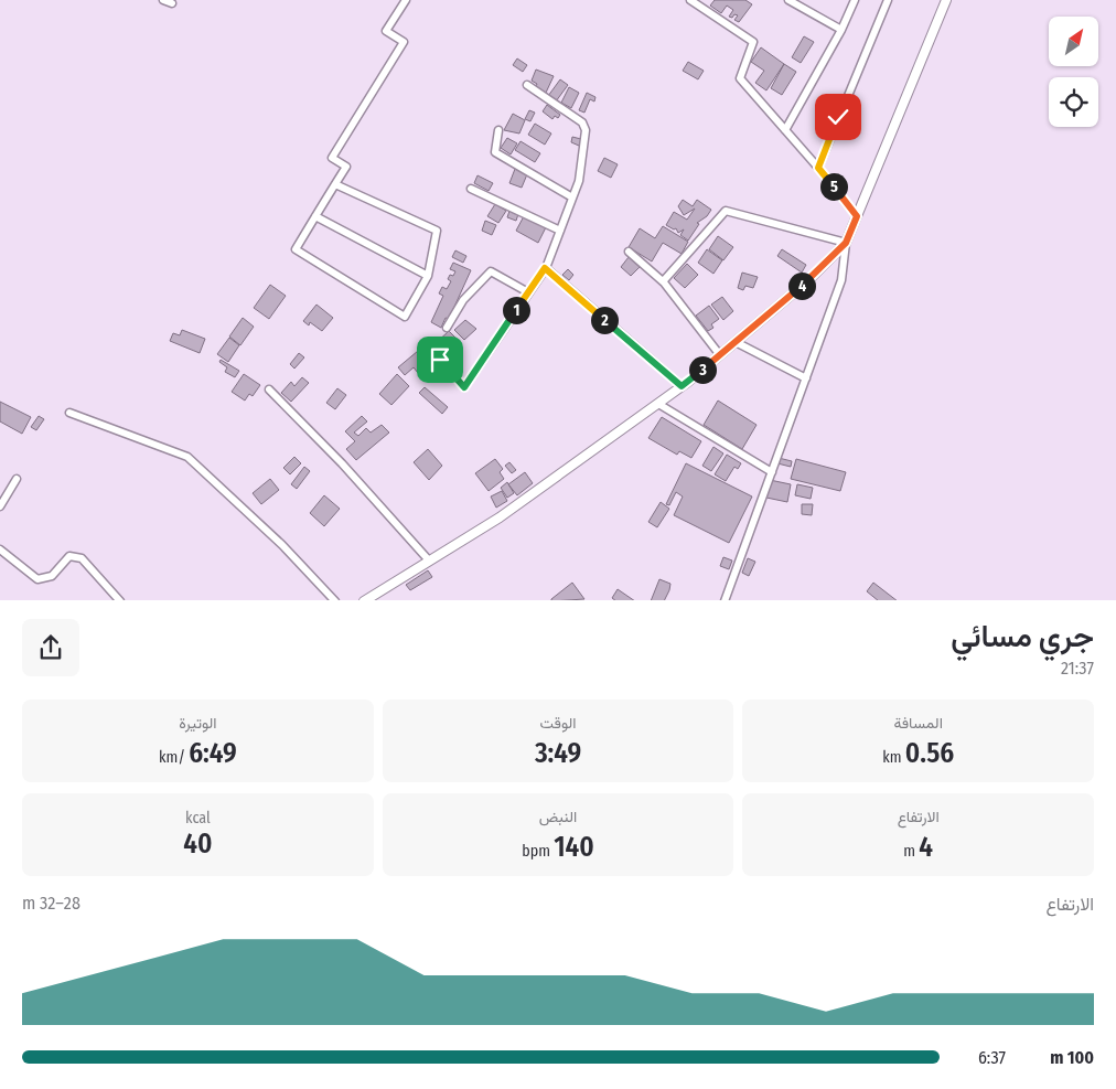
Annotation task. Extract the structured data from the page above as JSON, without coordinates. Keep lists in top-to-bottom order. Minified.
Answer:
{"north":"top right","page":{"pins":["5","4","1","2","3"],"heading":["جري مسائي","21:37"],"stats":[["المسافة","0.56 km"],["الوقت","3:49"],["الوتيرة","6:49 /km"],["الارتفاع","4 m"],["النبض","140 bpm"],["kcal","40"]],"chart":["الارتفاع","28–32 m"],"list":[{"name":"100 m","note":"6:37"}]}}
